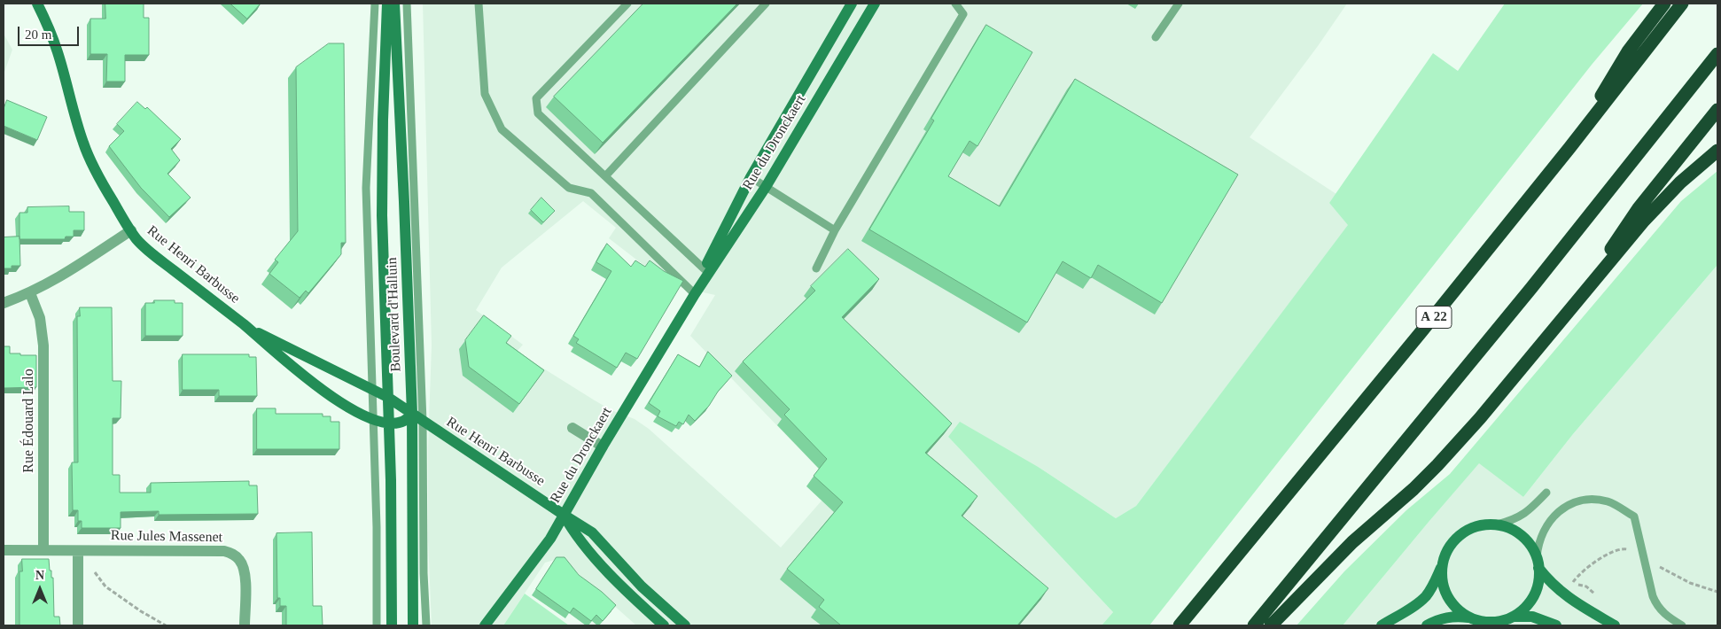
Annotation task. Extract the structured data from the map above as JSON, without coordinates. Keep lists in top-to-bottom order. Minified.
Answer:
{"streets":{"highway":["A 22"],"main road":["Rue du Dronckaert","Rue Henri Barbusse","Boulevard d'Halluin"],"street":["Rue Édouard Lalo","Rue Jules Massenet"]},"crossings":[["Rue du Dronckaert","Rue Henri Barbusse"],["Rue Henri Barbusse","Boulevard d'Halluin"],["Rue Édouard Lalo","Rue Jules Massenet"]],"scale_bar":"20 m","north":"top"}
